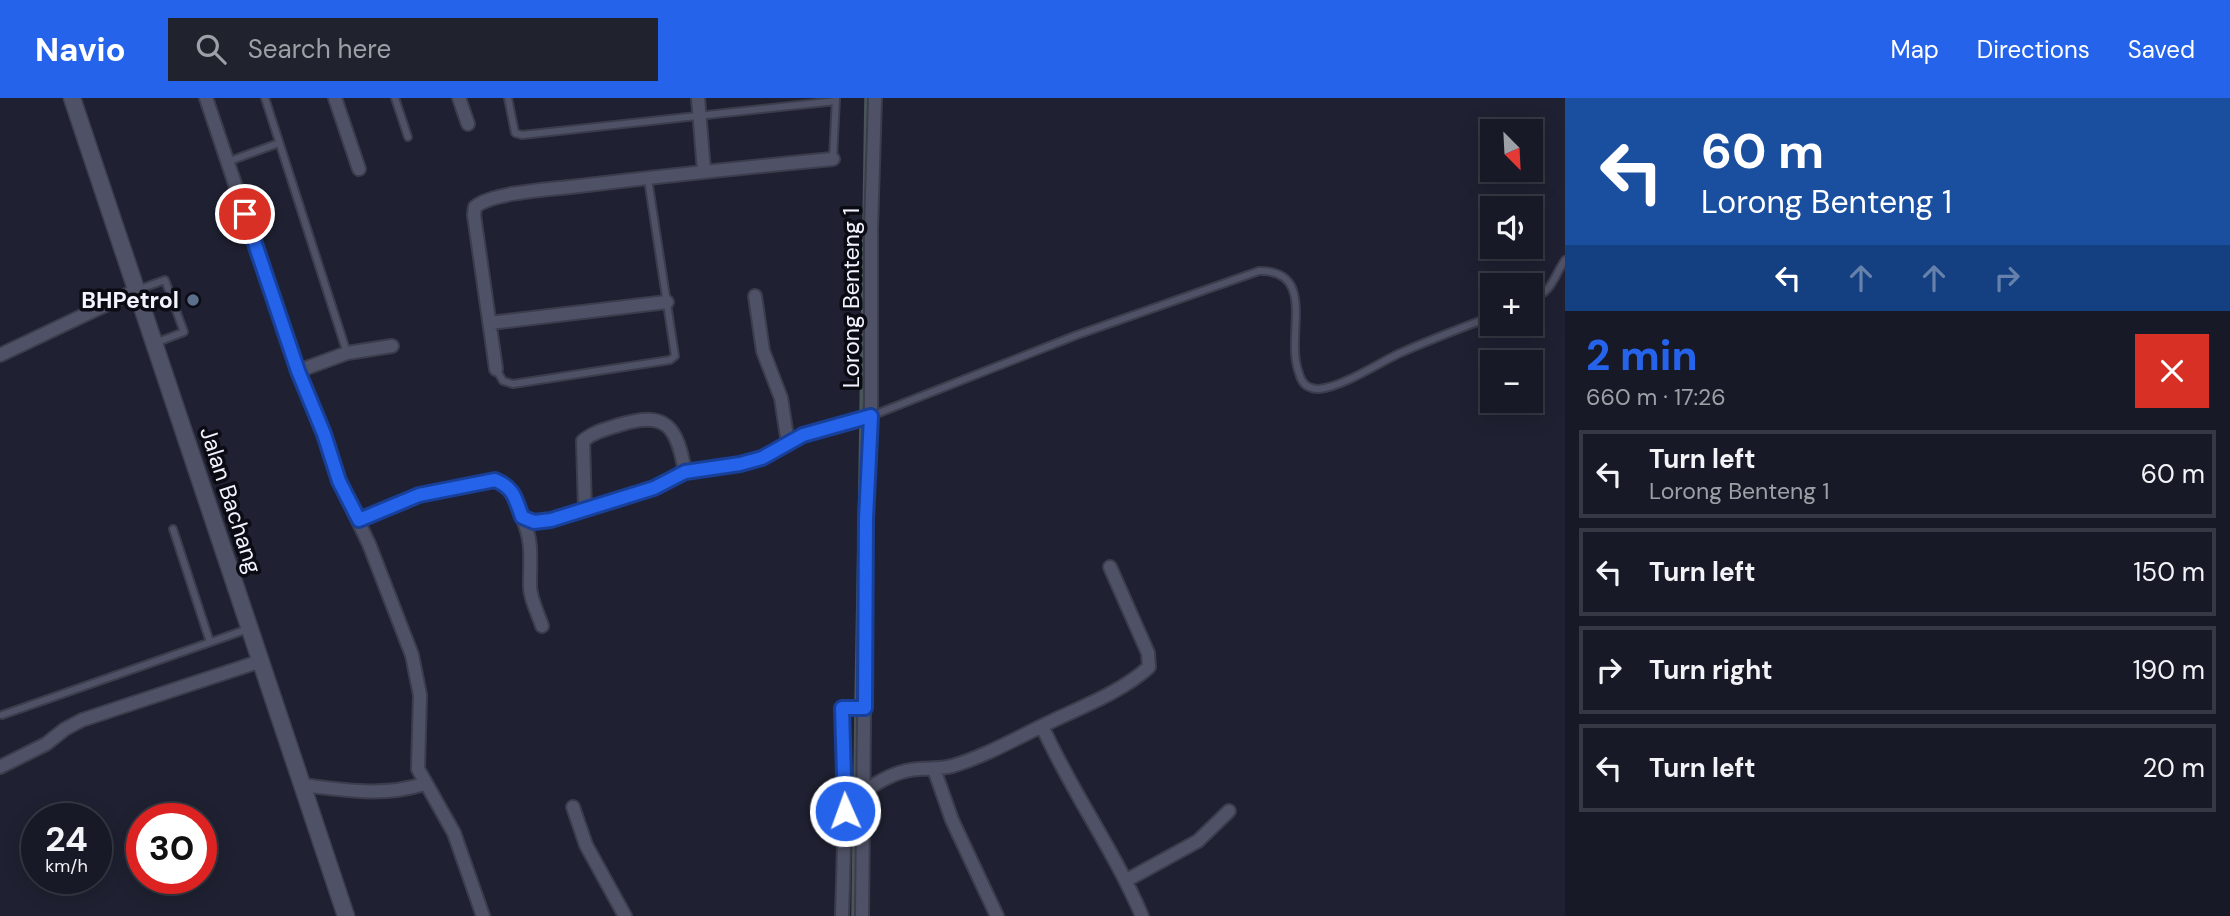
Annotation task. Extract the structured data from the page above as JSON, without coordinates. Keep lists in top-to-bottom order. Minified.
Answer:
{"streets":{"street":["Lorong Benteng 1","Jalan Bachang"]},"places":["BHPetrol"],"north":"bottom right","page":{"header":"Navio","search":"Search here","nav":["Map","Directions","Saved"],"turn":["60 m","Lorong Benteng 1"],"map_buttons":["+","−"],"heading":["2 min","660 m · 17:26"],"list":[{"name":"Turn left","note":"Lorong Benteng 1","value":"60 m"},{"name":"Turn left","value":"150 m"},{"name":"Turn right","value":"190 m"},{"name":"Turn left","value":"20 m"}],"speed":"24 km/h","limit":"30"}}
